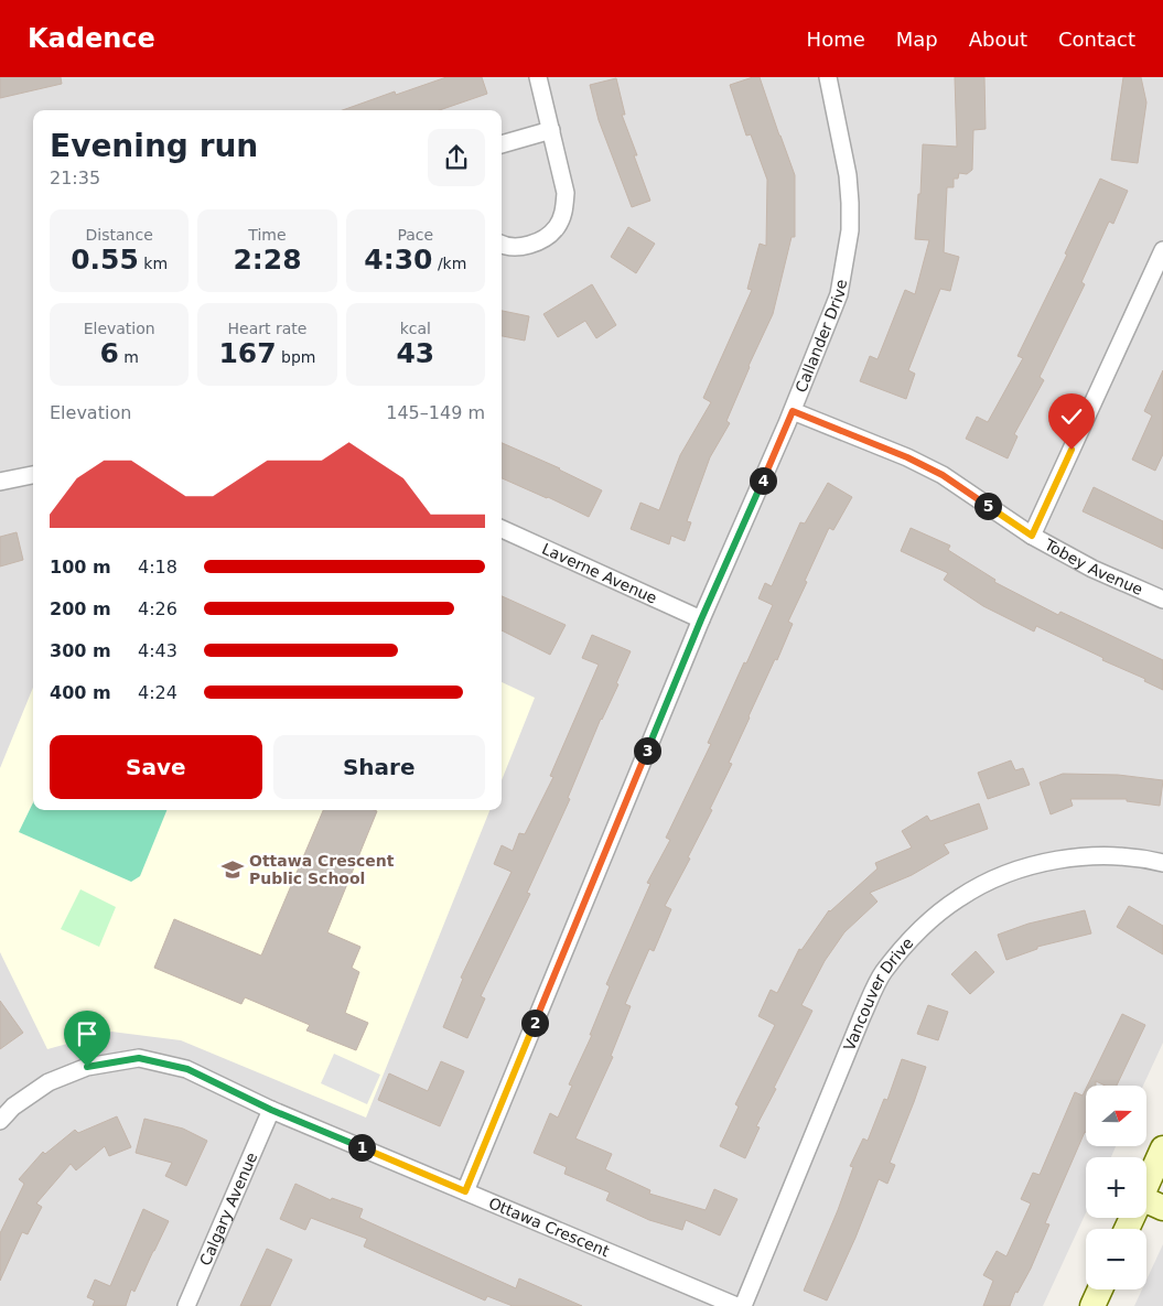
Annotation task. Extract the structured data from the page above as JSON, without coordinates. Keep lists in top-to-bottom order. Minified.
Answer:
{"streets":{"street":["Callander Drive","Tobey Avenue","Laverne Avenue","Vancouver Drive","Calgary Avenue","Ottawa Crescent"]},"crossings":[["Callander Drive","Tobey Avenue"],["Callander Drive","Laverne Avenue"],["Callander Drive","Ottawa Crescent"],["Calgary Avenue","Ottawa Crescent"]],"places":{"school or university":["Ottawa Crescent Public School"]},"north":"right","page":{"header":"Kadence","nav":["Home","Map","About","Contact"],"heading":["Evening run","21:35"],"stats":[["Distance","0.55 km"],["Time","2:28"],["Pace","4:30 /km"],["Elevation","6 m"],["Heart rate","167 bpm"],["kcal","43"]],"chart":["Elevation","145–149 m"],"pins":["4","5","3","2","1"],"list":[{"name":"100 m","note":"4:18"},{"name":"200 m","note":"4:26"},{"name":"300 m","note":"4:43"},{"name":"400 m","note":"4:24"}],"buttons":["Save","Share"],"map_buttons":["+","−"]}}
